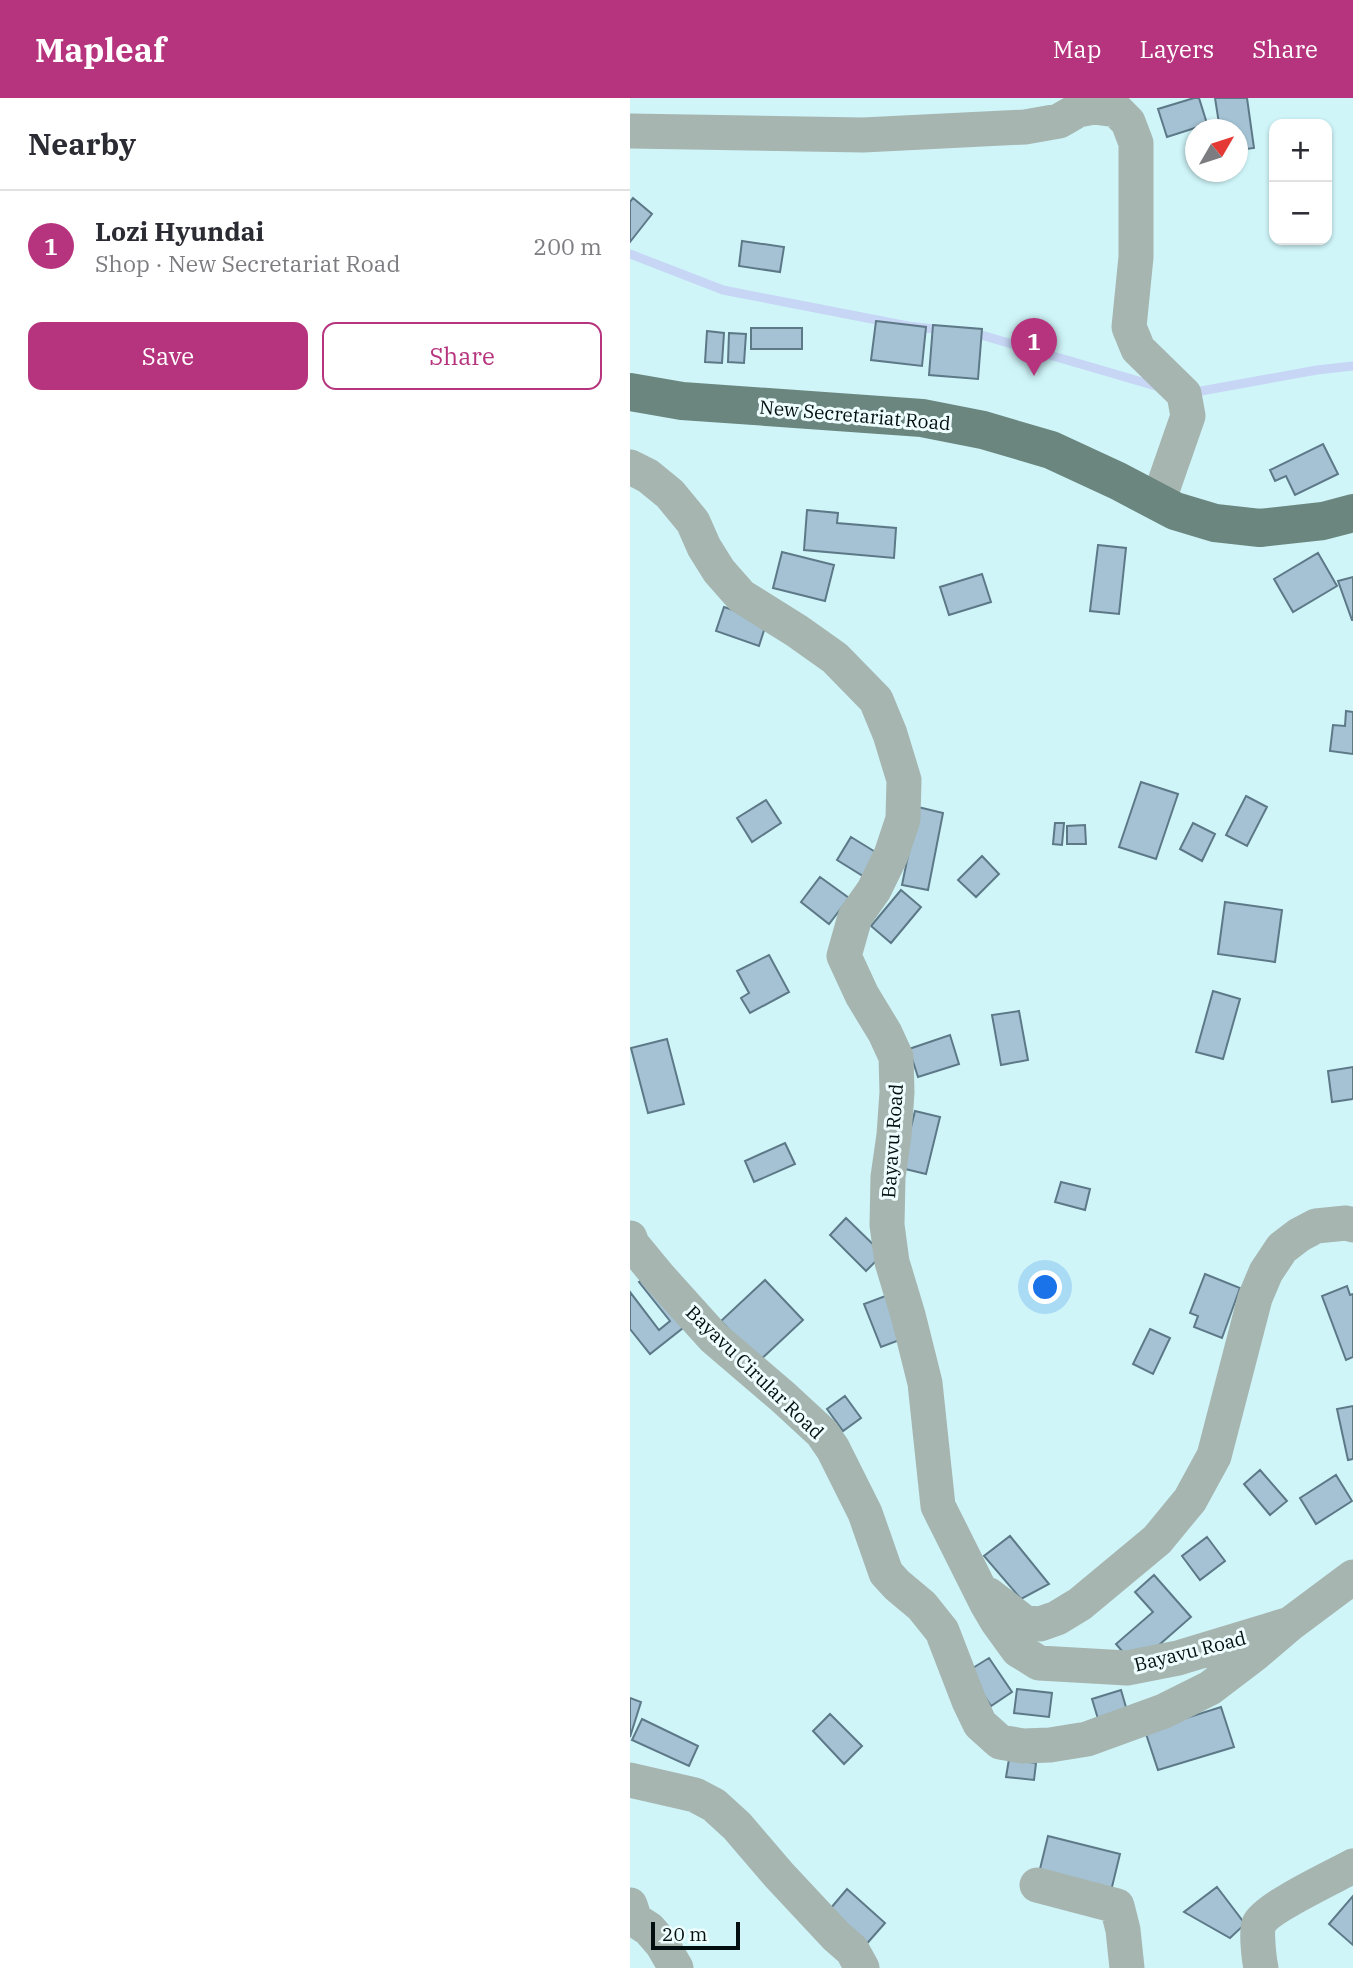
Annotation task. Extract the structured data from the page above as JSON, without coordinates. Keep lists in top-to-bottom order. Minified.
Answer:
{"streets":{"main road":["New Secretariat Road"],"street":["Bayavu Road","Bayavu Cirular Road"]},"crossings":[["Bayavu Road","Bayavu Cirular Road"]],"scale_bar":"20 m","north":"top right","page":{"header":"Mapleaf","nav":["Map","Layers","Share"],"heading":"Nearby","map_buttons":["+","−"],"list":[{"mark":"1","name":"Lozi Hyundai","note":"Shop · New Secretariat Road","value":"200 m"}],"buttons":["Save","Share"],"pins":"1","scale":"20 m"}}
